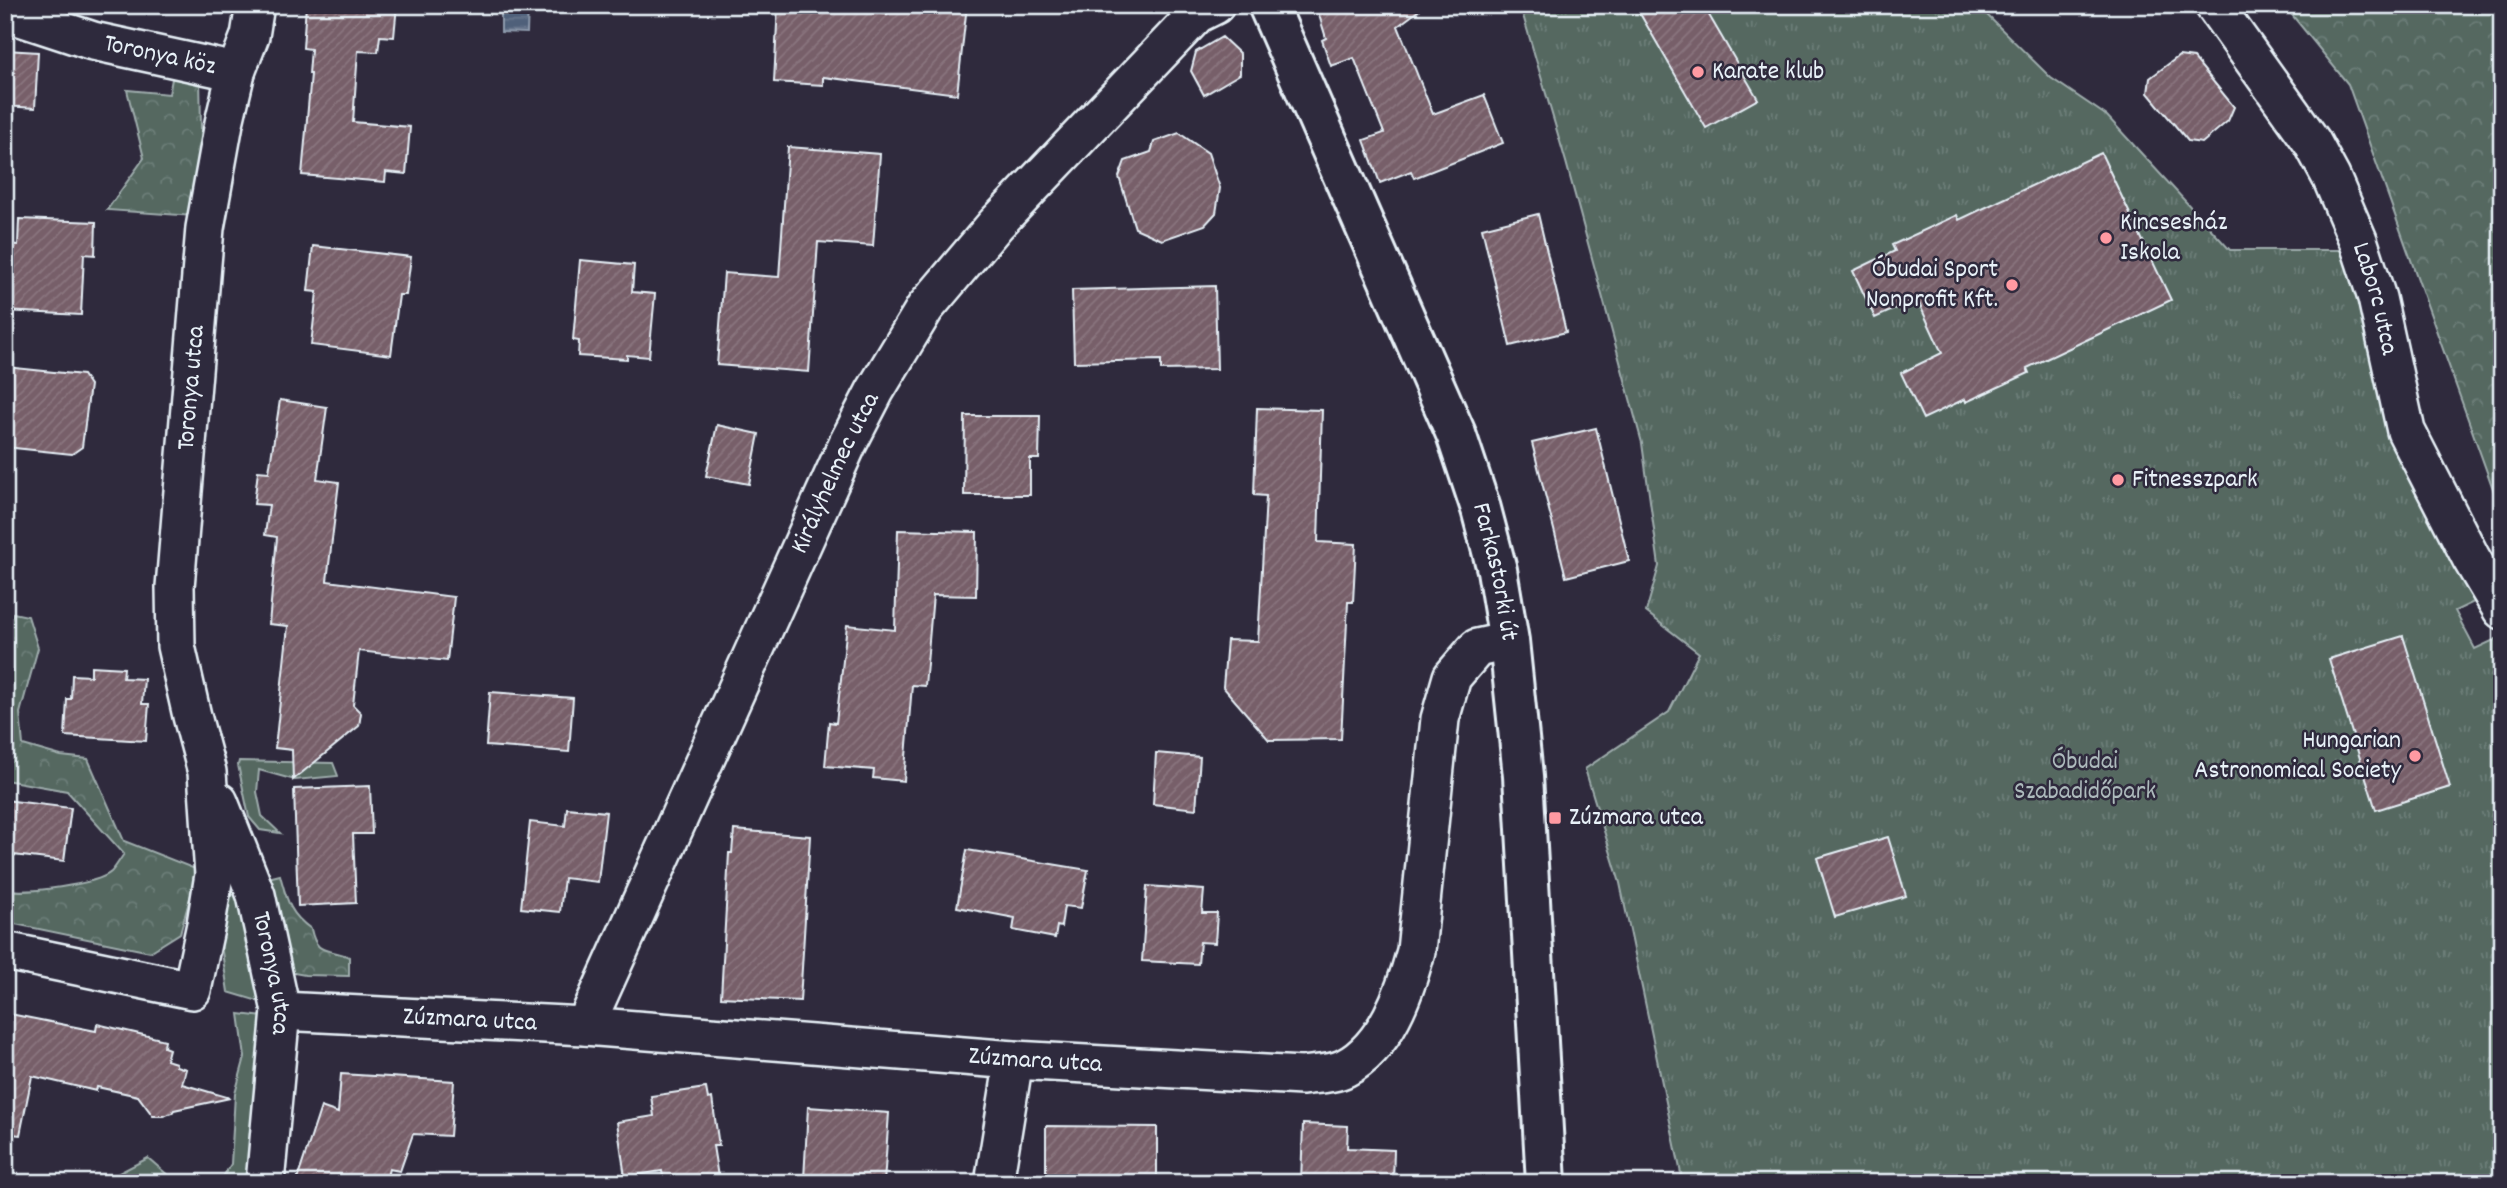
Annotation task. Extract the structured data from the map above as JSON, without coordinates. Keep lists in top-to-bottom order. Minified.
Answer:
{"streets":{"street":["Toronya köz","Laborc utca","Toronya utca","Királyhelmec utca","Farkastorki út","Zúzmara utca"]},"crossings":[["Toronya köz","Toronya utca"],["Toronya utca","Zúzmara utca"],["Királyhelmec utca","Zúzmara utca"],["Farkastorki út","Zúzmara utca"]],"parks":["Óbudai Szabadidőpark"],"places":{"other":["Karate klub","Kincsesház Iskola","Óbudai Sport Nonprofit Kft.","Fitnesszpark","Hungarian Astronomical Society"],"transit":["Zúzmara utca"]}}
